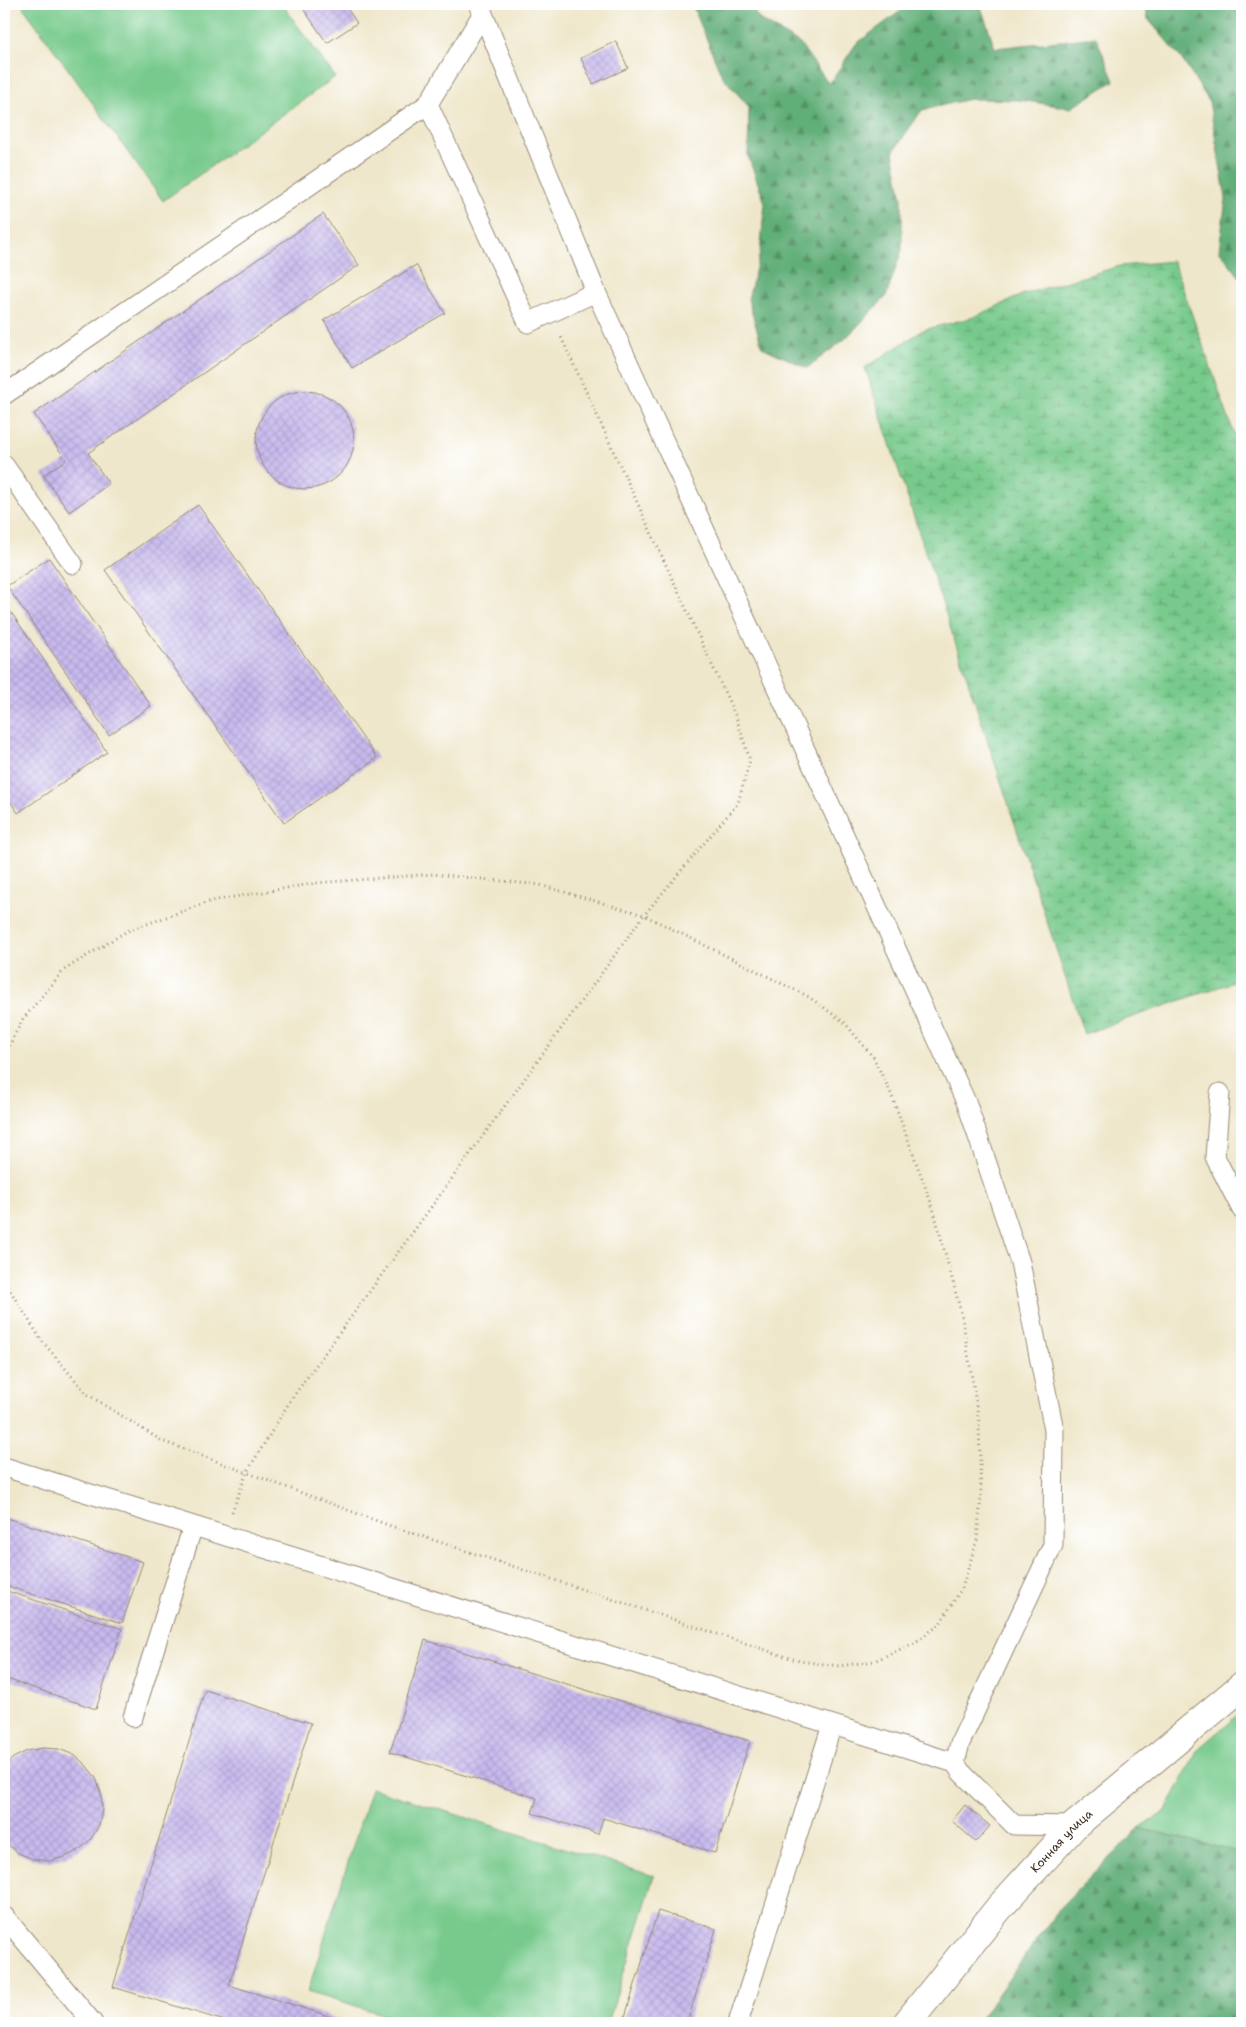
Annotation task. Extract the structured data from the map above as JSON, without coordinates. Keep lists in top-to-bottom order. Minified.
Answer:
{"streets":{"street":["Конная улица"]}}
